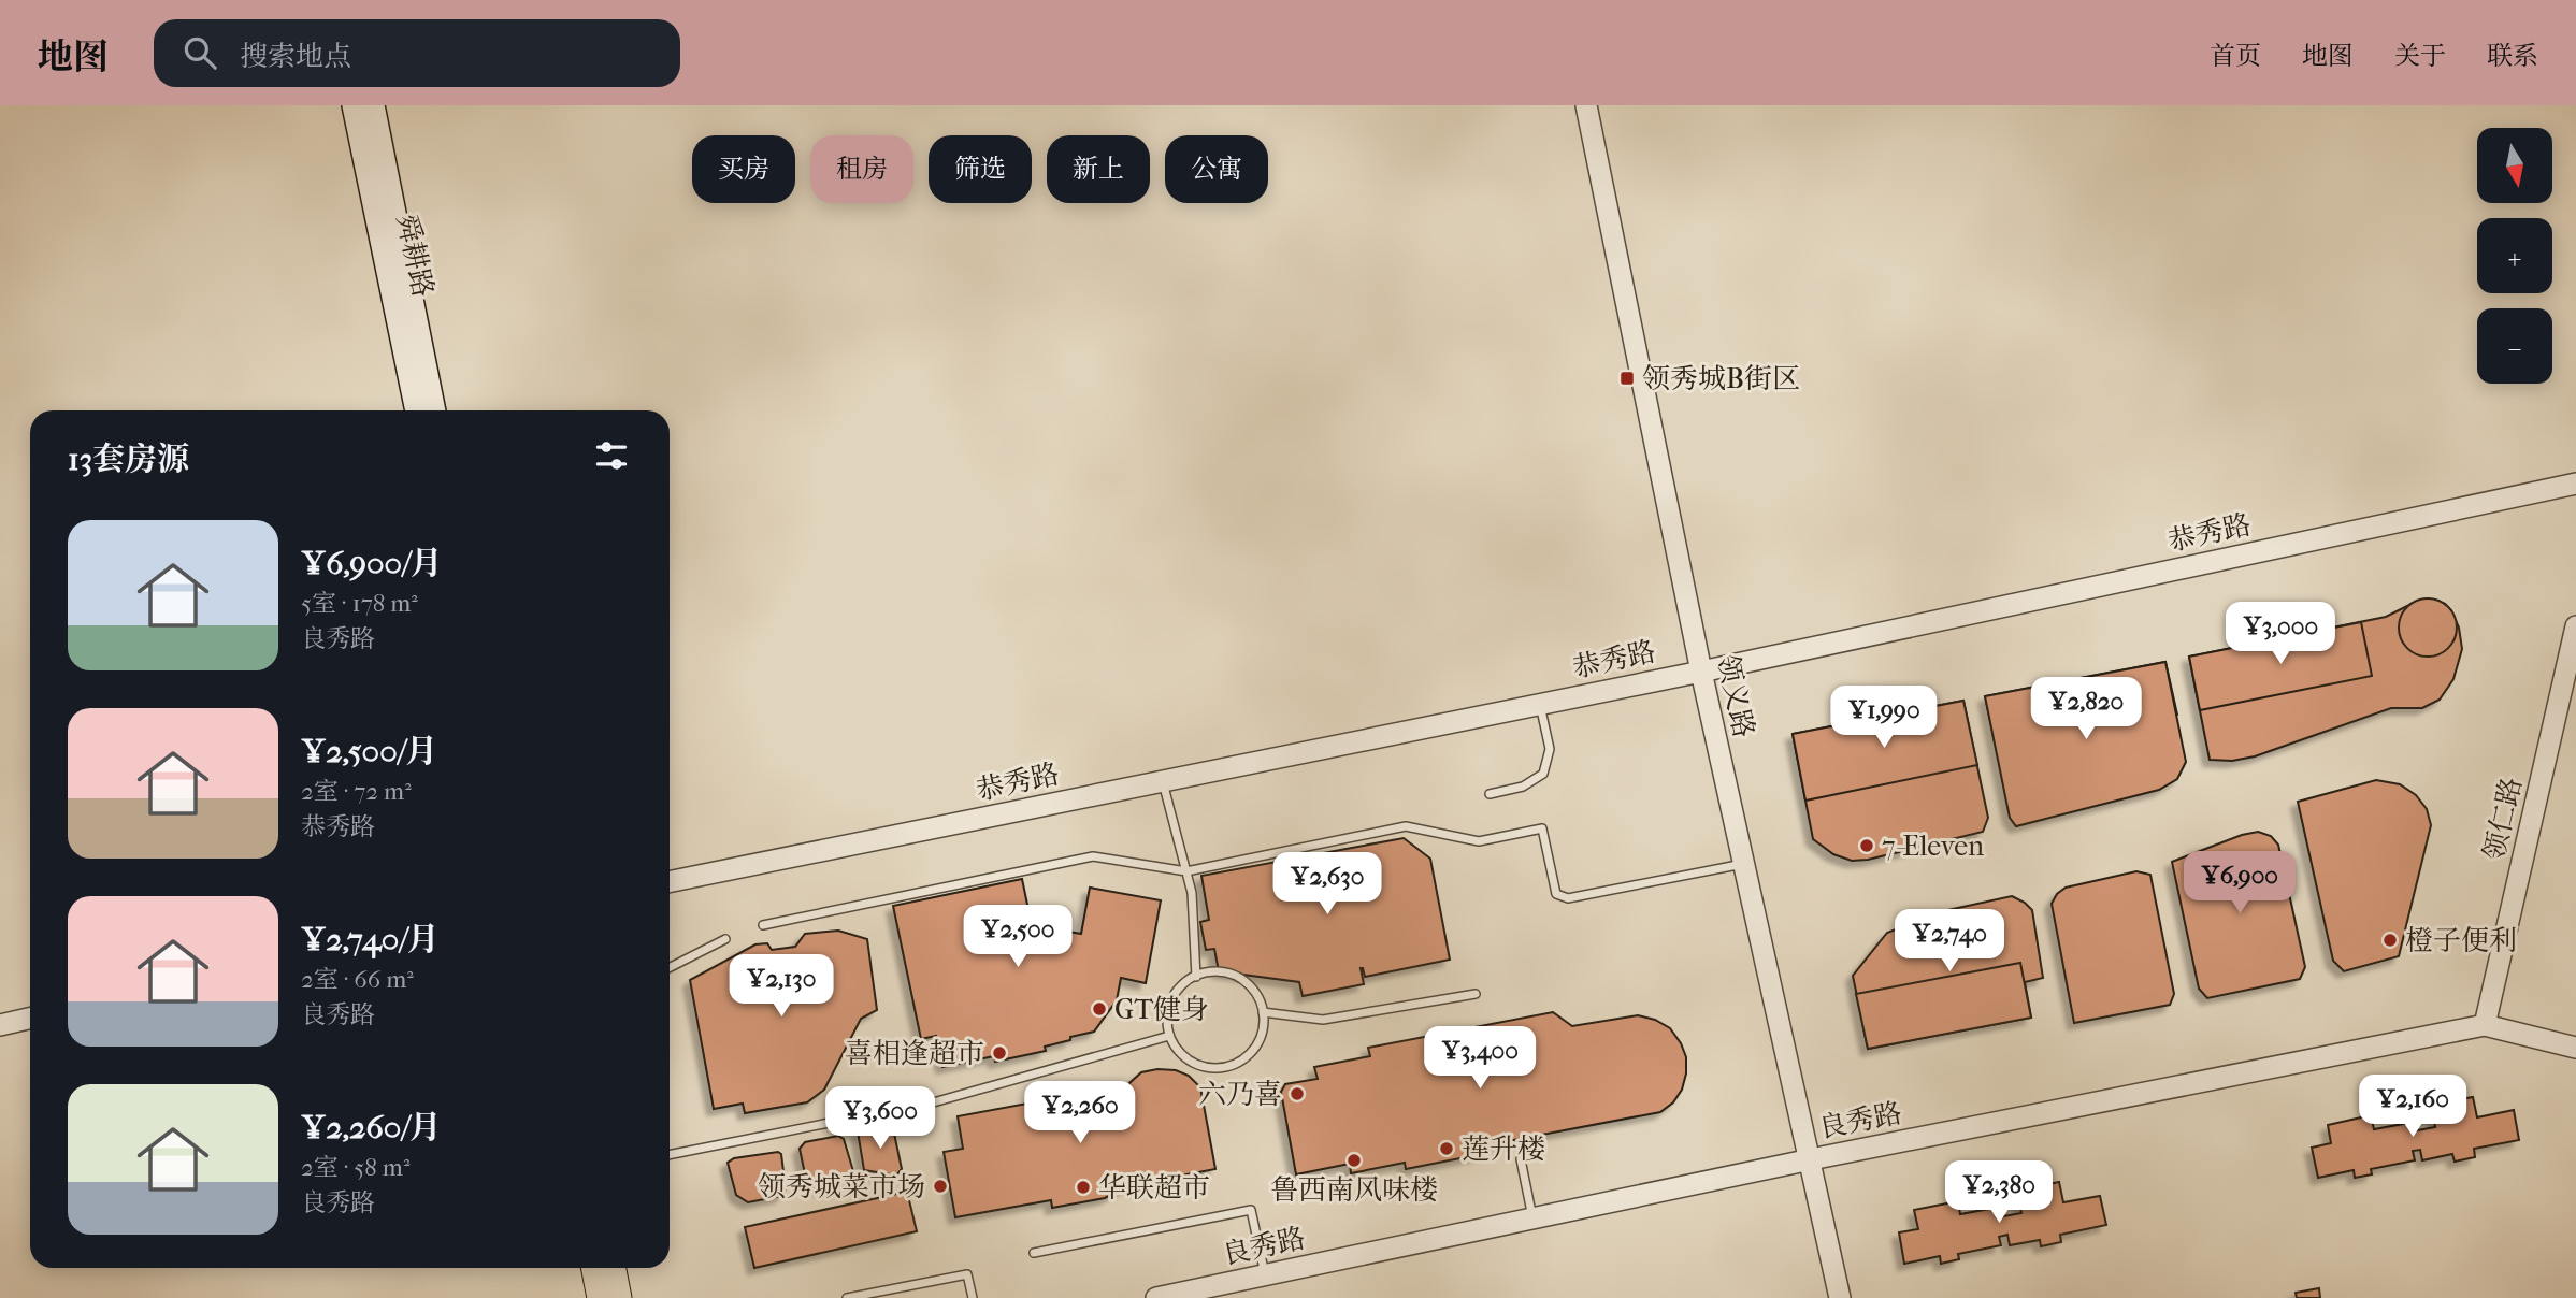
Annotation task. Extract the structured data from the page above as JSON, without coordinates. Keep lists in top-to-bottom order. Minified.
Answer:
{"streets":{"main road":["舜耕路"],"street":["恭秀路","领义路","领仁路","良秀路"]},"crossings":[["恭秀路","领义路"],["领义路","良秀路"],["领仁路","良秀路"]],"places":{"transit":["领秀城B街区"],"other":["7-Eleven","橙子便利","GT健身","喜相逢超市","六乃喜","莲升楼","鲁西南风味楼","领秀城菜市场","华联超市"]},"north":"bottom","page":{"header":"地图","search":"搜索地点","nav":["首页","地图","关于","联系"],"map_buttons":["+","−"],"chip":["买房","租房","筛选","新上","公寓"],"heading":"13套房源","list":[{"name":"¥6,900/月","note":"5室 · 178 m² · 良秀路"},{"name":"¥2,500/月","note":"2室 · 72 m² · 恭秀路"},{"name":"¥2,740/月","note":"2室 · 66 m² · 良秀路"},{"name":"¥2,260/月","note":"2室 · 58 m² · 良秀路"}],"price":["¥3,000","¥2,820","¥1,990","¥6,900","¥2,630","¥2,500","¥2,740","¥2,130","¥3,400","¥2,160","¥2,260","¥3,600","¥2,380"]}}
